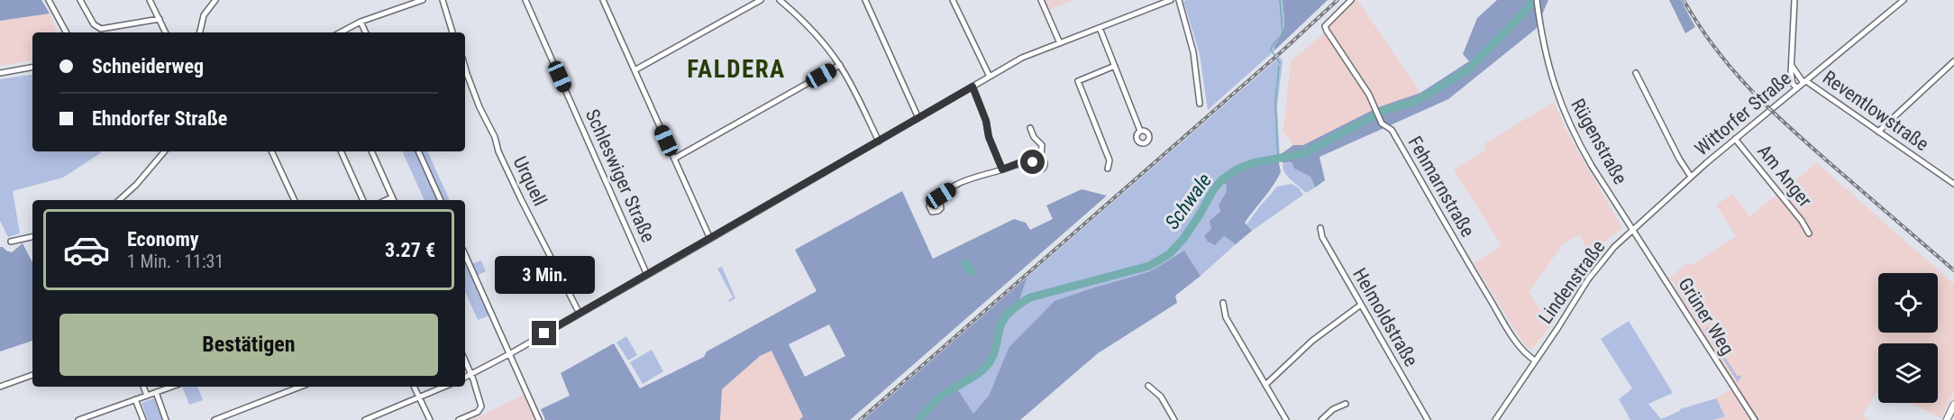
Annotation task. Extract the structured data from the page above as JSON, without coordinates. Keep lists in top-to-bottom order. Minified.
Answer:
{"streets":{"street":["Reventlowstraße","Wittorfer Straße","Rügenstraße","Schleswiger Straße","Am Anger","Urquell","Fehmarnstraße","Lindenstraße","Grüner Weg","Helmoldstraße"]},"crossings":[["Reventlowstraße","Wittorfer Straße"],["Wittorfer Straße","Am Anger"],["Wittorfer Straße","Lindenstraße"],["Rügenstraße","Lindenstraße"],["Rügenstraße","Grüner Weg"],["Fehmarnstraße","Lindenstraße"],["Lindenstraße","Grüner Weg"]],"districts":["FALDERA"],"water":["Schwale"],"page":{"banner":["Schneiderweg","Ehndorfer Straße"],"list":[{"name":"Economy","note":"1 Min. · 11:31","value":"3.27 €"}],"bubble":"3 Min.","buttons":"Bestätigen"}}
